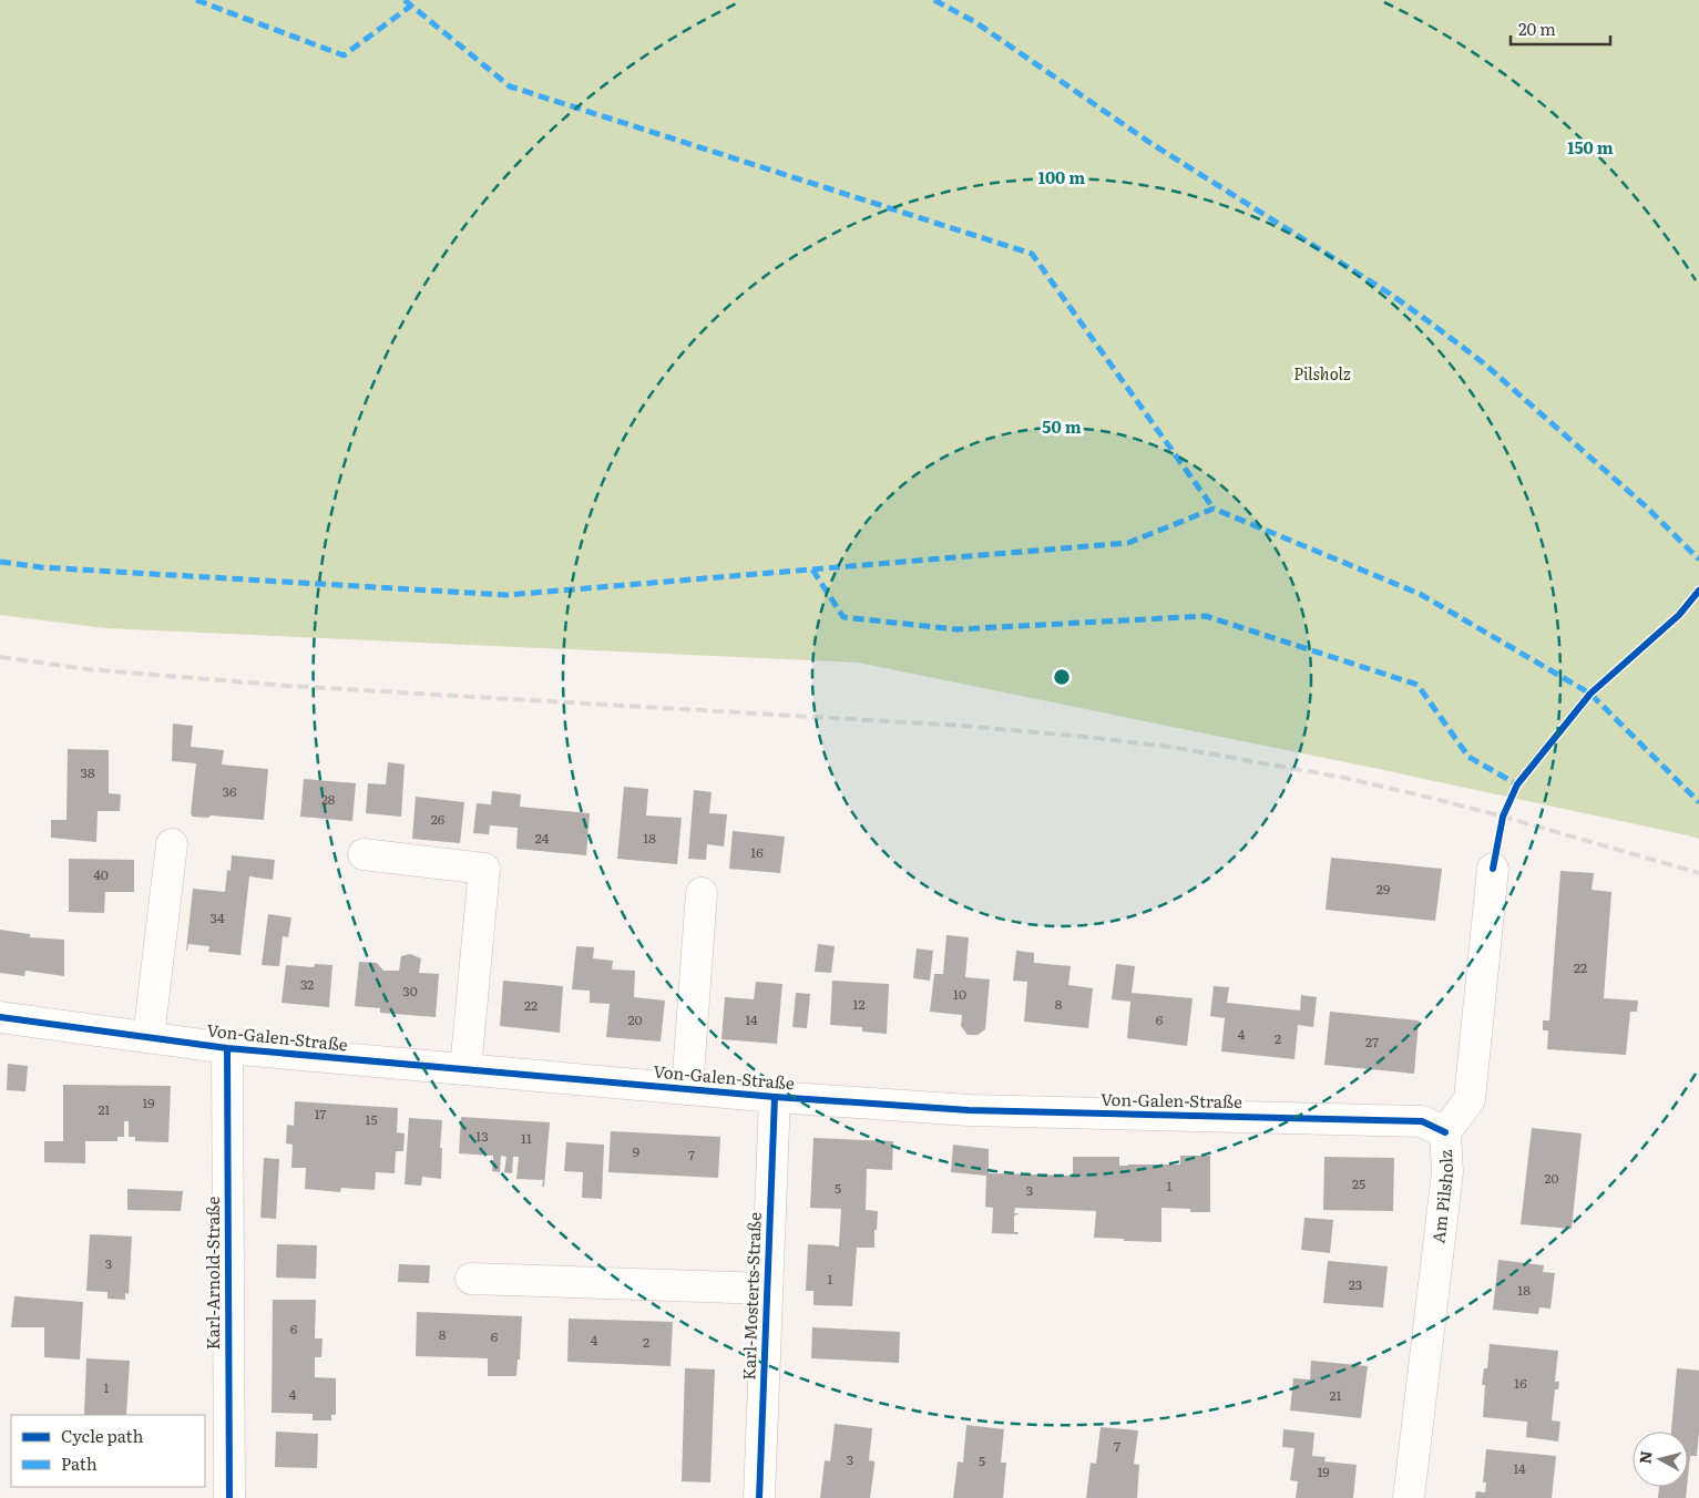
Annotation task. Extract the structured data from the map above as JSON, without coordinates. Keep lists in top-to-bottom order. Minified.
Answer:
{"streets":{"street":["Von-Galen-Straße","Am Pilsholz","Karl-Arnold-Straße","Karl-Mosterts-Straße"]},"crossings":[["Von-Galen-Straße","Am Pilsholz"],["Von-Galen-Straße","Karl-Arnold-Straße"],["Von-Galen-Straße","Karl-Mosterts-Straße"]],"parks":["Pilsholz"],"house_numbers":["38","36","28","26","24","18","16","40","29","34","22","32","30","10","12","8","22","20","14","6","4","2","27","19","21","17","15","13","11","9","7","20","25","1","5","3","3","1","23","18","6","8","6","4","2","16","1","4","21","7","3","5","14","19"],"legend":["Cycle path","Path"],"scale_bar":"20 m","north":"left","rings":["150 m","100 m","50 m"]}
